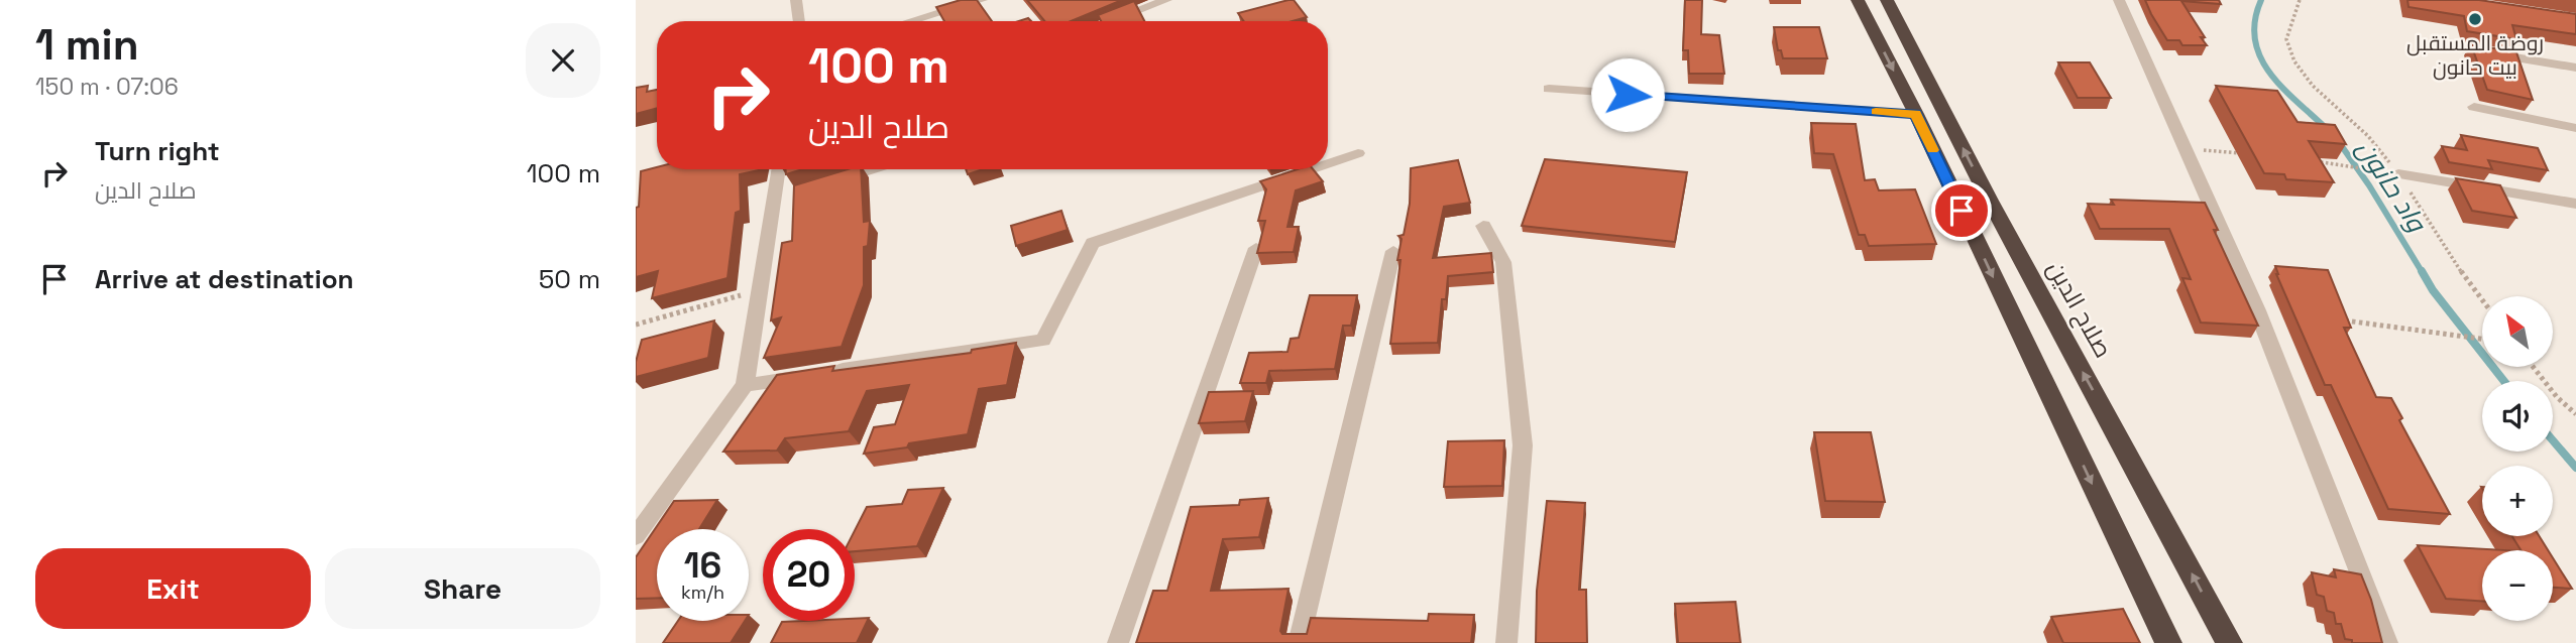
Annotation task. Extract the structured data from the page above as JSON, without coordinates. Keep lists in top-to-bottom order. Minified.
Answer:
{"streets":{"highway":["صلاح الدين"]},"water":["واد حانون"],"places":["روضة المستقبل بيت حانون"],"north":"top left","page":{"heading":["1 min","150 m · 07:06"],"turn":["100 m","صلاح الدين"],"list":[{"name":"Turn right","note":"صلاح الدين","value":"100 m"},{"name":"Arrive at destination","value":"50 m"}],"map_buttons":["+","−"],"speed":"16 km/h","limit":"20","buttons":["Exit","Share"]}}
